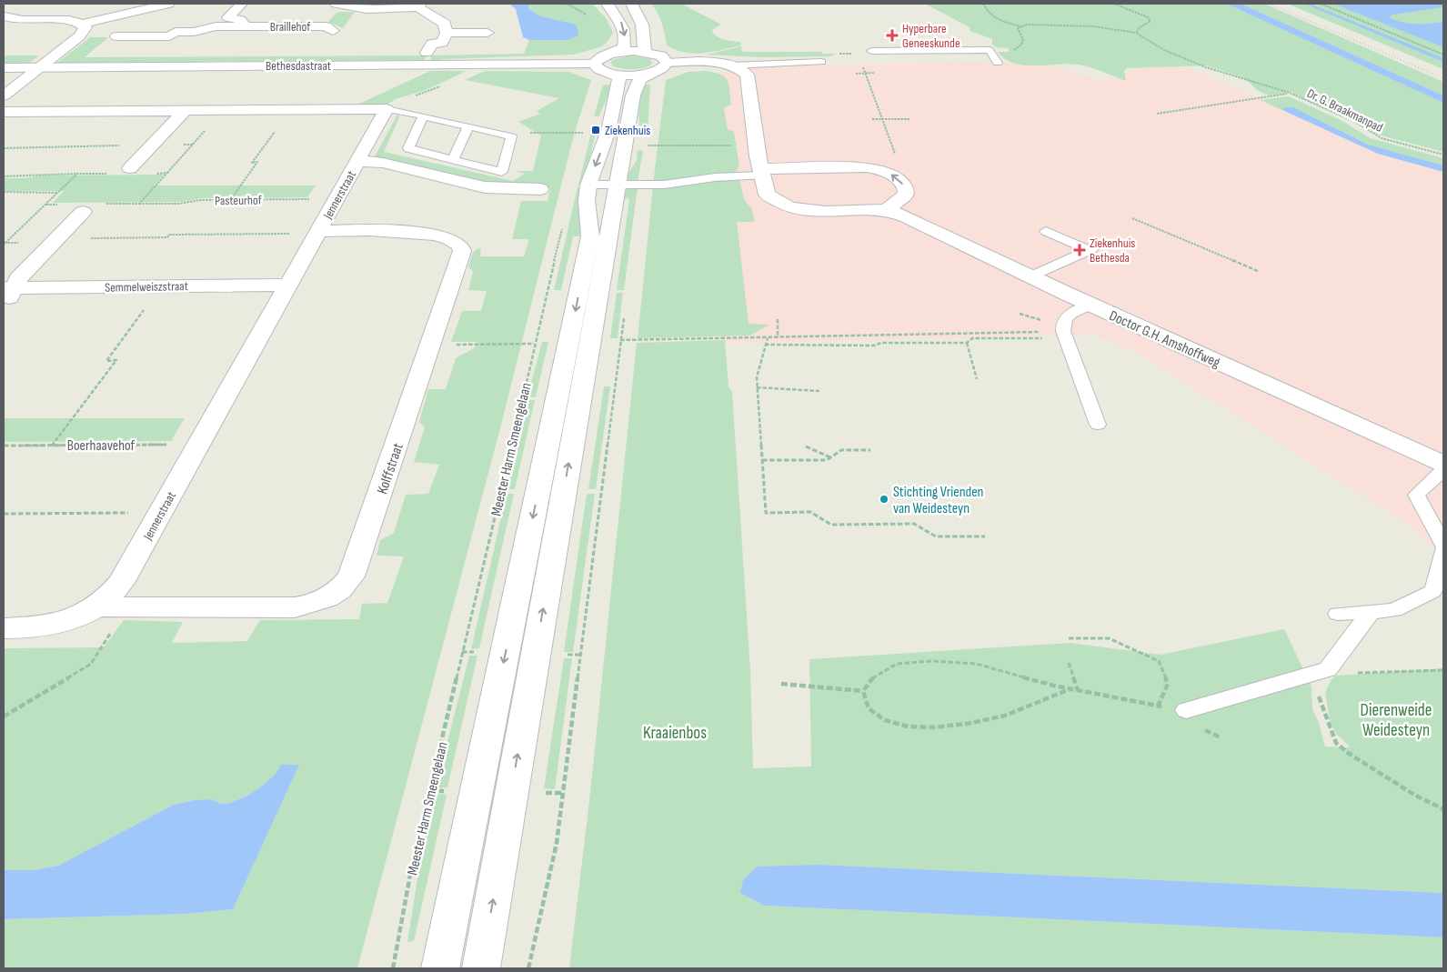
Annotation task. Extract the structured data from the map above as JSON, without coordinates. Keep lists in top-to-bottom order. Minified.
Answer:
{"streets":{"street":["Braillehof","Bethesdastraat","Jennerstraat","Semmelweiszstraat","Doctor G.H. Amshoffweg","Kolffstraat"],"path":["Dr. G. Braakmanpad","Pasteurhof","Boerhaavehof","Meester Harm Smeengelaan"]},"crossings":[["Jennerstraat","Pasteurhof"],["Jennerstraat","Semmelweiszstraat"],["Jennerstraat","Boerhaavehof"],["Jennerstraat","Kolffstraat"]],"parks":["Dierenweide Weidesteyn","Kraaienbos"],"places":{"health":["Hyperbare Geneeskunde","Ziekenhuis Bethesda"],"transit":["Ziekenhuis"],"other":["Stichting Vrienden van Weidesteyn"]}}
